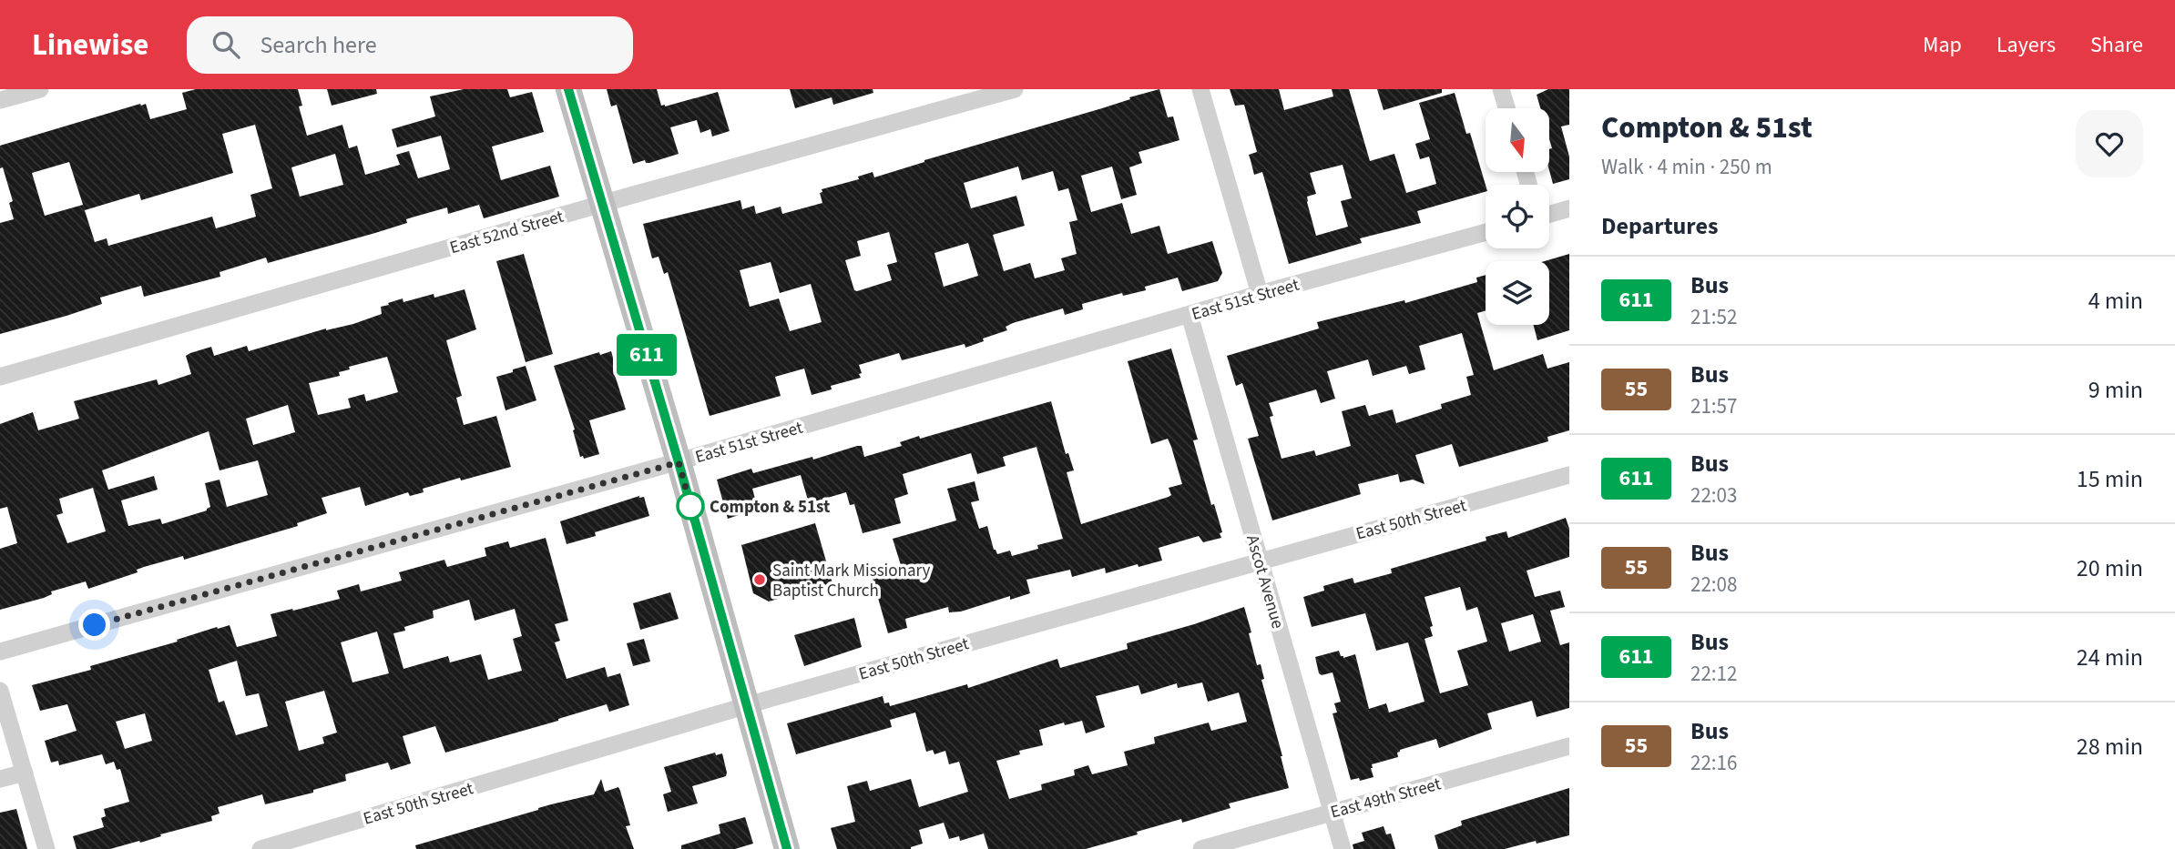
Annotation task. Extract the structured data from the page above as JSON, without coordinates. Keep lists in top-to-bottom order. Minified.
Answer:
{"streets":{"street":["East 52nd Street","East 51st Street","East 50th Street","Ascot Avenue","East 49th Street"]},"crossings":[["East 51st Street","Ascot Avenue"],["East 50th Street","Ascot Avenue"],["Ascot Avenue","East 49th Street"]],"places":["Compton & 51st","Saint Mark Missionary Baptist Church"],"lines":["bus line 611"],"north":"bottom","page":{"header":"Linewise","search":"Search here","nav":["Map","Layers","Share"],"on_map":"611","heading":[["Compton & 51st","Walk · 4 min · 250 m"],"Departures"],"list":[{"mark":"611","name":"Bus","note":"21:52","value":"4 min"},{"mark":"55","name":"Bus","note":"21:57","value":"9 min"},{"mark":"611","name":"Bus","note":"22:03","value":"15 min"},{"mark":"55","name":"Bus","note":"22:08","value":"20 min"},{"mark":"611","name":"Bus","note":"22:12","value":"24 min"},{"mark":"55","name":"Bus","note":"22:16","value":"28 min"}]}}
